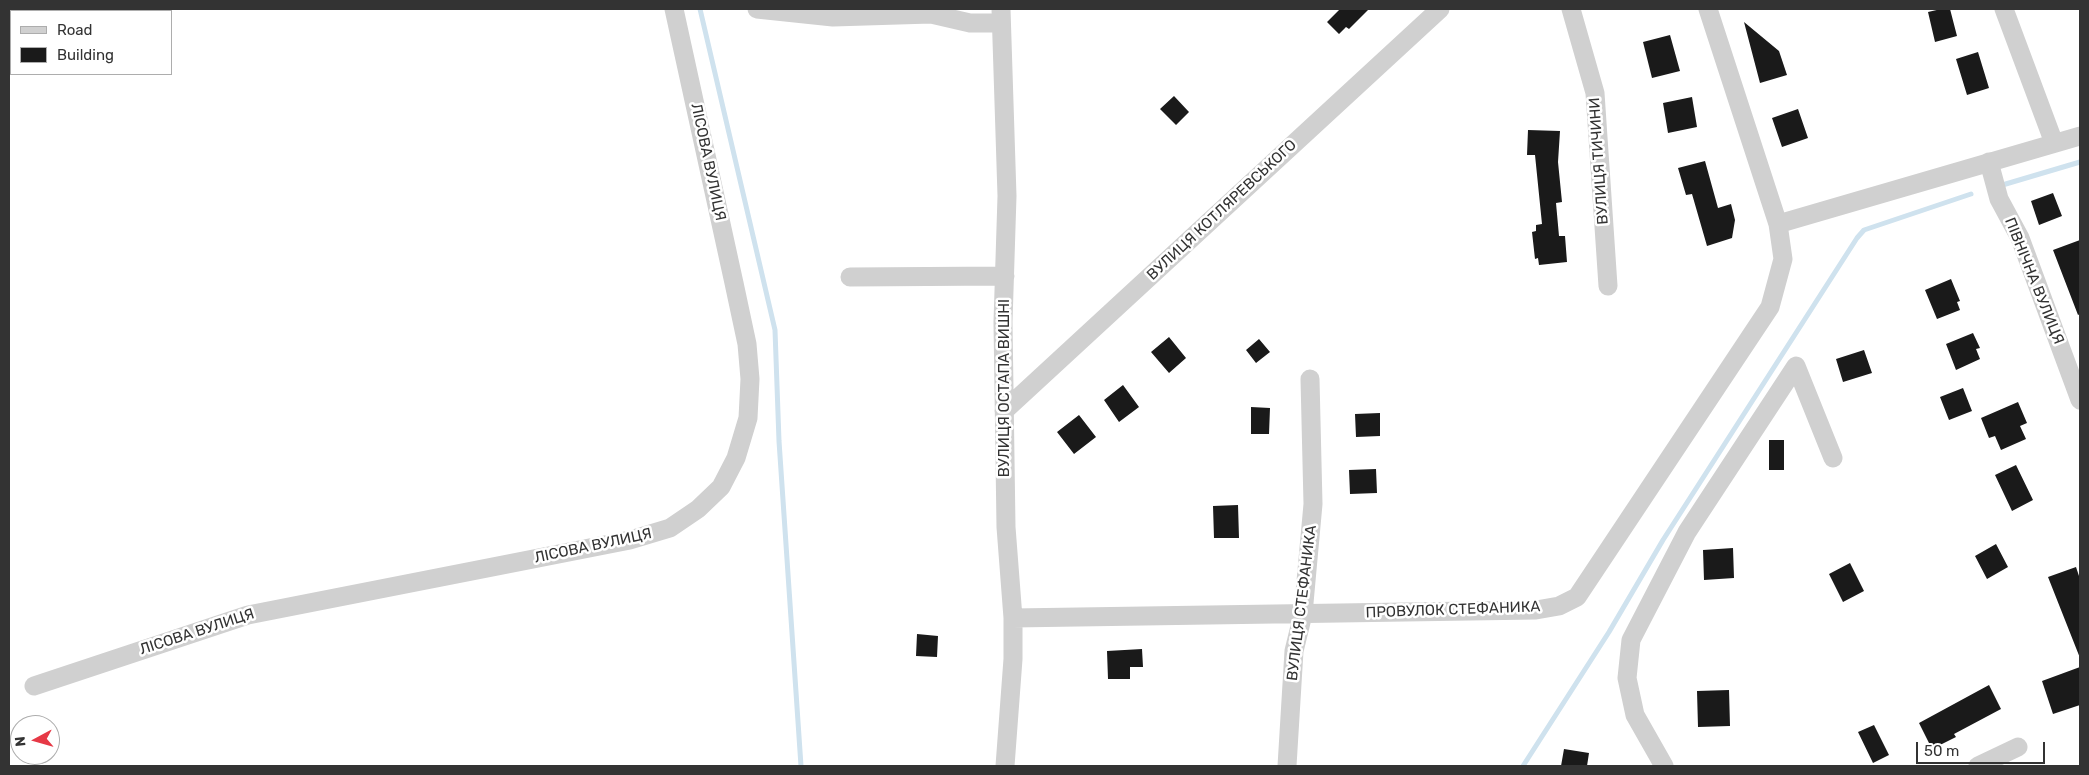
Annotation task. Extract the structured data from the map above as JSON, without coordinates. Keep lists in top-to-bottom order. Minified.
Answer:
{"streets":{"street":["ВУЛИЦЯ ТИЧИНИ","ЛІСОВА ВУЛИЦЯ","ВУЛИЦЯ КОТЛЯРЕВСЬКОГО","ПІВНІЧНА ВУЛИЦЯ","ВУЛИЦЯ ОСТАПА ВИШНІ","ВУЛИЦЯ СТЕФАНИКА","ПРОВУЛОК СТЕФАНИКА"]},"crossings":[["ВУЛИЦЯ КОТЛЯРЕВСЬКОГО","ВУЛИЦЯ ОСТАПА ВИШНІ"],["ВУЛИЦЯ ОСТАПА ВИШНІ","ПРОВУЛОК СТЕФАНИКА"],["ВУЛИЦЯ СТЕФАНИКА","ПРОВУЛОК СТЕФАНИКА"]],"legend":["Road","Building"],"scale_bar":"50 m","north":"left"}
